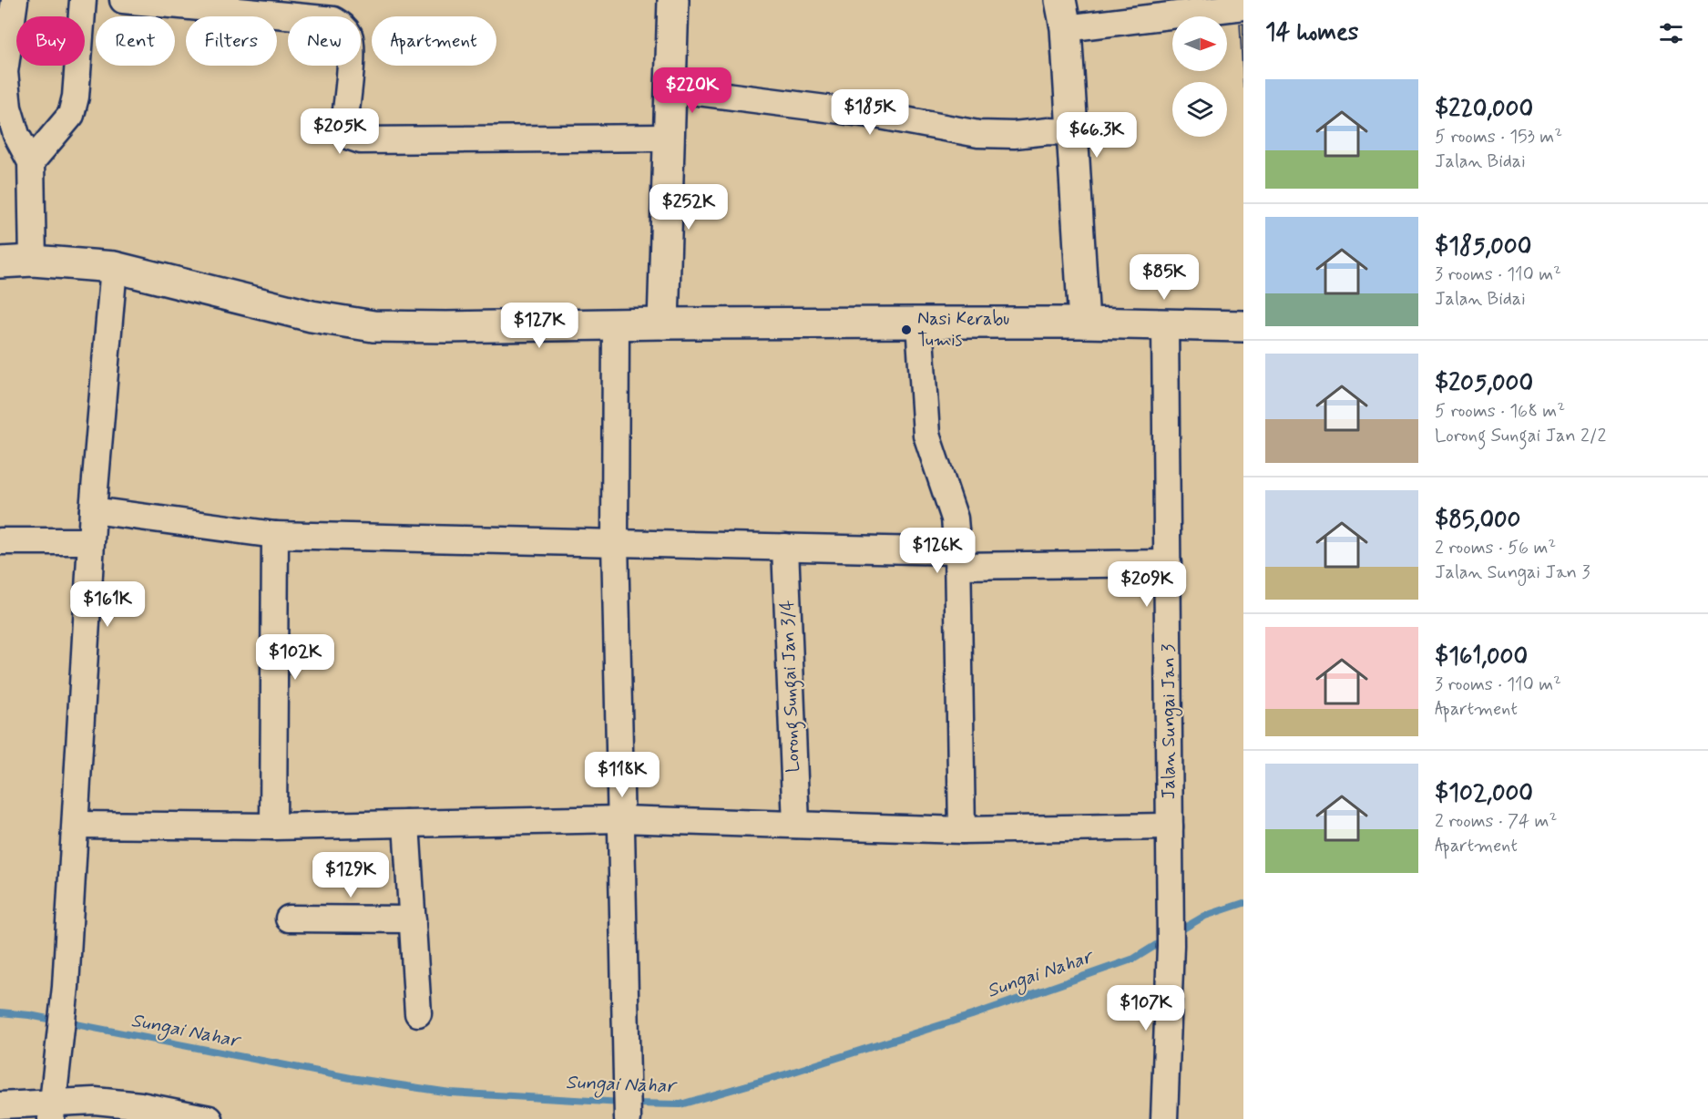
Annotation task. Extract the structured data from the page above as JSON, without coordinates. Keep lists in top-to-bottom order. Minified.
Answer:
{"streets":{"street":["Lorong Sungai Jan 3/4","Jalan Sungai Jan 3"]},"water":["Sungai Nahar"],"places":["Nasi Kerabu Tumis"],"north":"right","page":{"heading":"14 homes","chip":["Buy","Rent","Filters","New","Apartment"],"list":[{"name":"$220,000","note":"5 rooms · 153 m² · Jalan Bidai"},{"name":"$185,000","note":"3 rooms · 110 m² · Jalan Bidai"},{"name":"$205,000","note":"5 rooms · 168 m² · Lorong Sungai Jan 2/2"},{"name":"$85,000","note":"2 rooms · 56 m² · Jalan Sungai Jan 3"},{"name":"$161,000","note":"3 rooms · 110 m² · Apartment"},{"name":"$102,000","note":"2 rooms · 74 m² · Apartment"}],"price":["$220K","$185K","$205K","$66.3K","$252K","$85K","$127K","$126K","$209K","$161K","$102K","$118K","$129K","$107K"]}}
